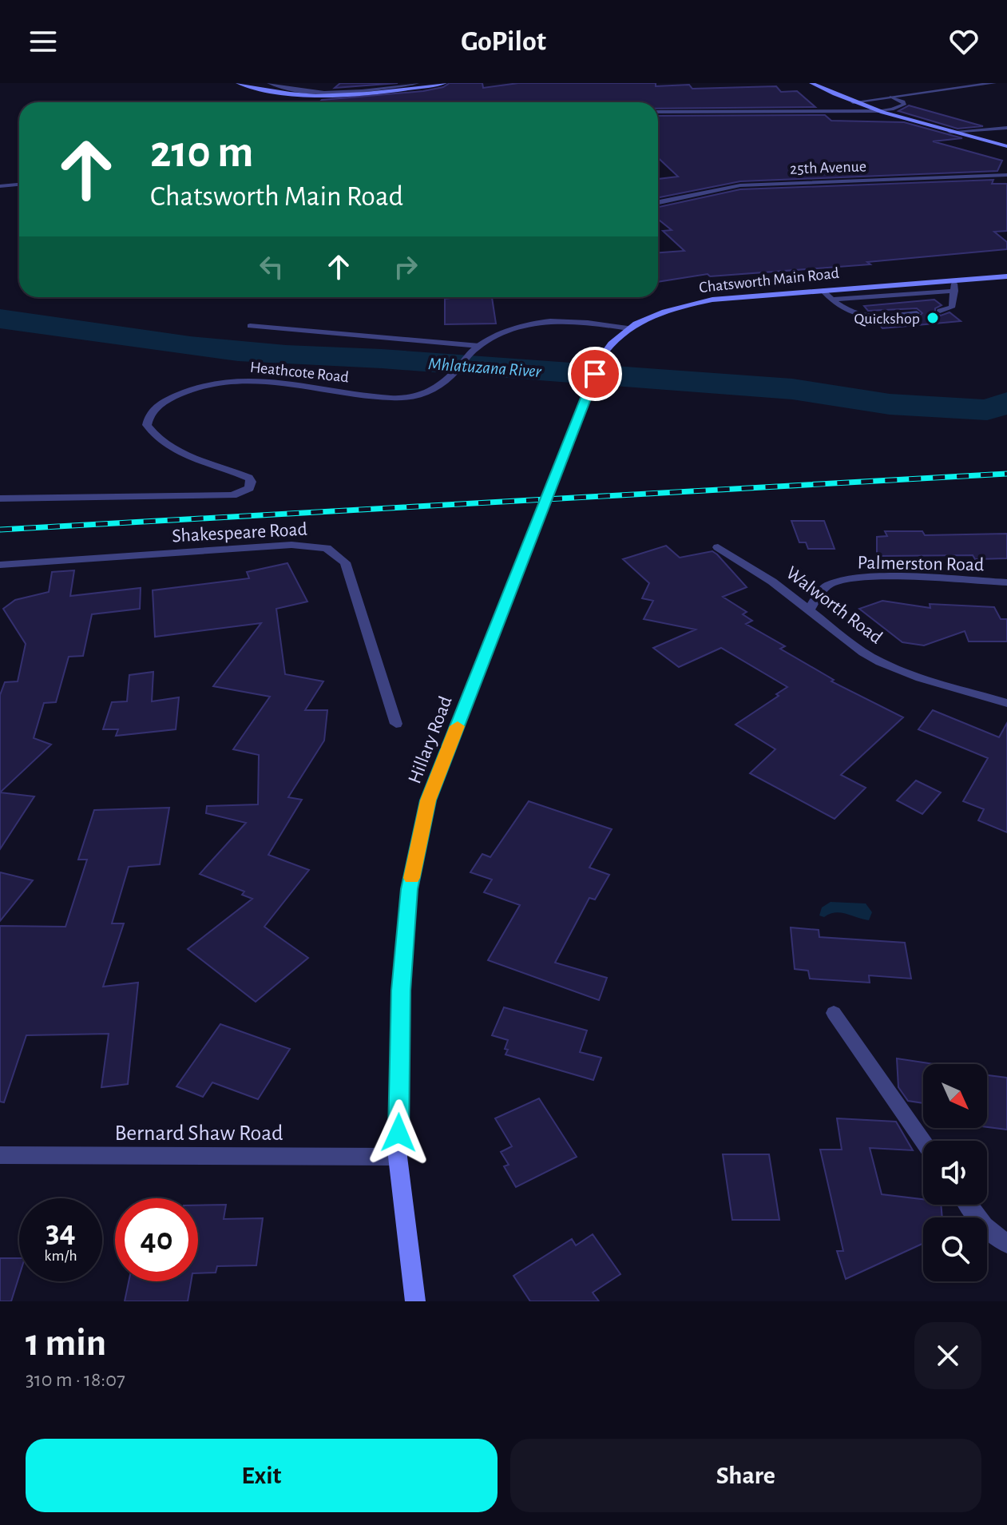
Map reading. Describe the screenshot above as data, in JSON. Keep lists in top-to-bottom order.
{
  "streets": {
    "street": [
      "25th Avenue",
      "Chatsworth Main Road",
      "Heathcote Road",
      "Shakespeare Road",
      "Palmerston Road",
      "Walworth Road",
      "Hillary Road",
      "Bernard Shaw Road"
    ]
  },
  "crossings": [
    ["Chatsworth Main Road", "Heathcote Road"],
    ["Chatsworth Main Road", "Hillary Road"],
    ["Palmerston Road", "Walworth Road"],
    ["Hillary Road", "Bernard Shaw Road"]
  ],
  "water": ["Mhlatuzana River"],
  "places": ["Quickshop"],
  "north": "bottom right",
  "page": {
    "header": "GoPilot",
    "turn": ["210 m", "Chatsworth Main Road"],
    "speed": "34 km/h",
    "limit": "40",
    "heading": ["1 min", "310 m · 18:07"],
    "buttons": ["Exit", "Share"]
  }
}
